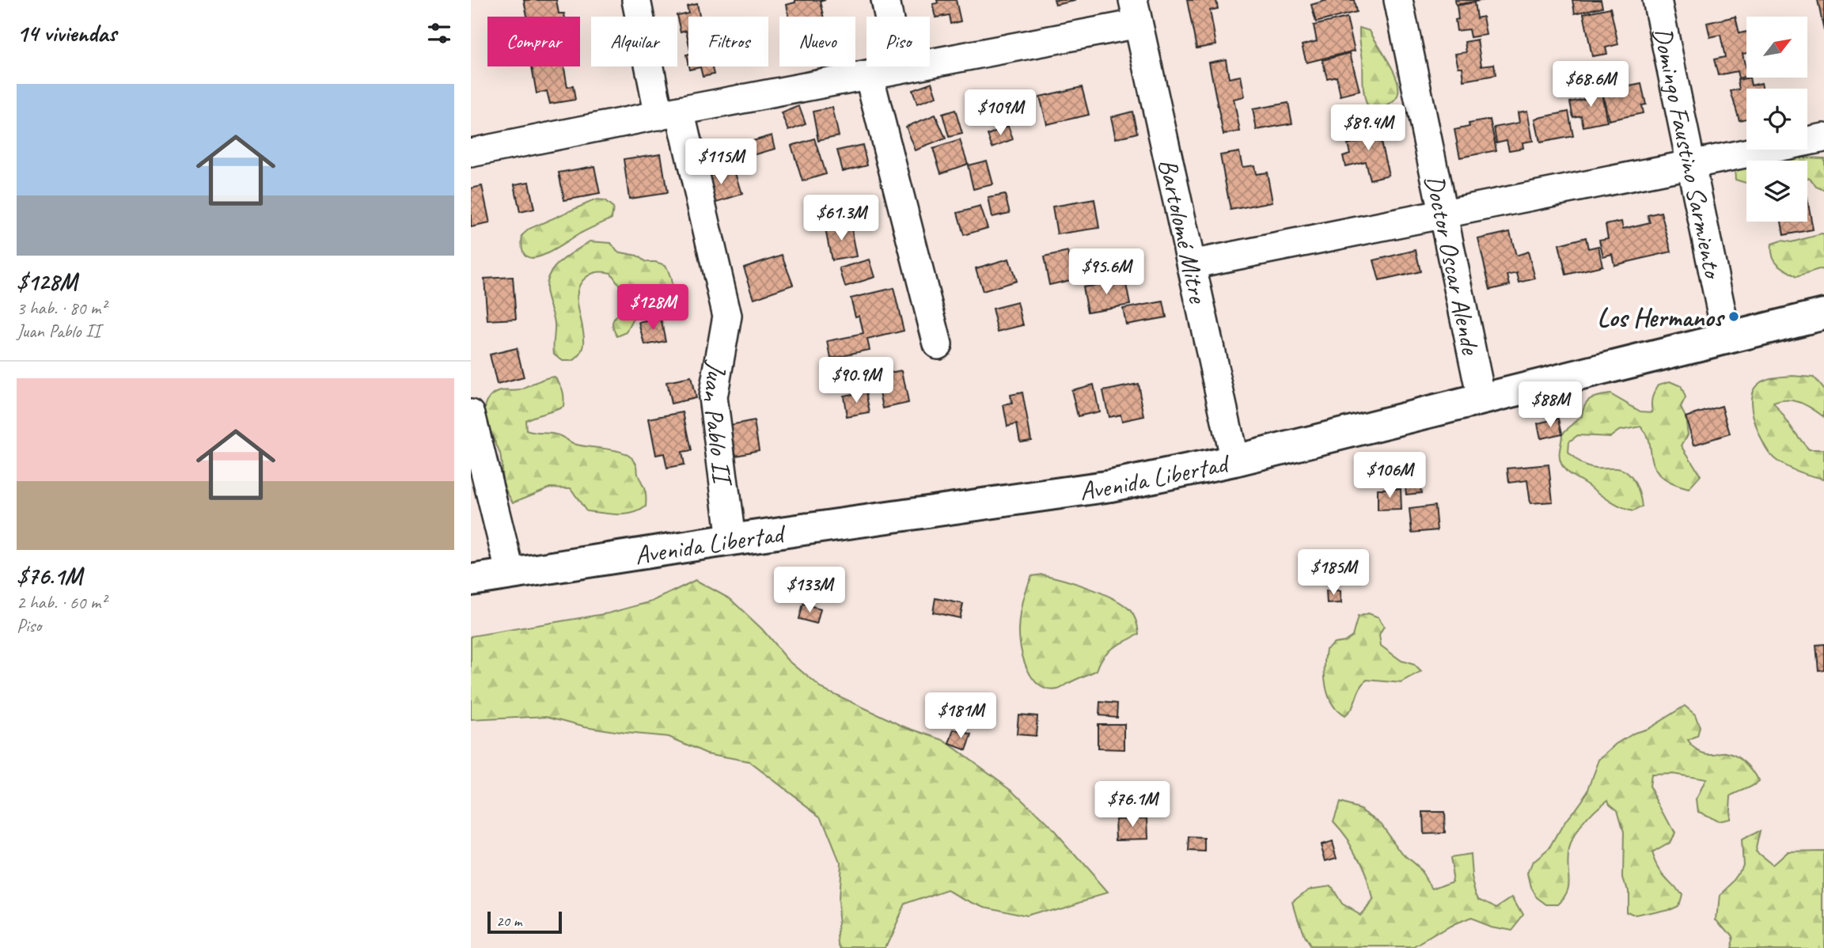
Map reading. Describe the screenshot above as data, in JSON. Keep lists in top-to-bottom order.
{
  "streets": {
    "main road": ["Avenida Libertad"],
    "street": [
      "Domingo Faustino Sarmiento",
      "Bartolomé Mitre",
      "Doctor Oscar Alende",
      "Juan Pablo II"
    ]
  },
  "crossings": [
    ["Domingo Faustino Sarmiento", "Avenida Libertad"],
    ["Bartolomé Mitre", "Avenida Libertad"],
    ["Doctor Oscar Alende", "Avenida Libertad"],
    ["Juan Pablo II", "Avenida Libertad"]
  ],
  "places": ["Los Hermanos"],
  "scale_bar": "20 m",
  "north": "top right",
  "page": {
    "heading": "14 viviendas",
    "chip": [
      "Comprar",
      "Alquilar",
      "Filtros",
      "Nuevo",
      "Piso"
    ],
    "price": [
      "$68.6M",
      "$109M",
      "$89.4M",
      "$115M",
      "$61.3M",
      "$95.6M",
      "$128M",
      "$90.9M",
      "$88M",
      "$106M",
      "$185M",
      "$133M",
      "$181M",
      "$76.1M"
    ],
    "list": [
      {
        "name": "$128M",
        "note": "3 hab. · 80 m² · Juan Pablo II"
      },
      {
        "name": "$76.1M",
        "note": "2 hab. · 60 m² · Piso"
      }
    ],
    "scale": "20 m"
  }
}
